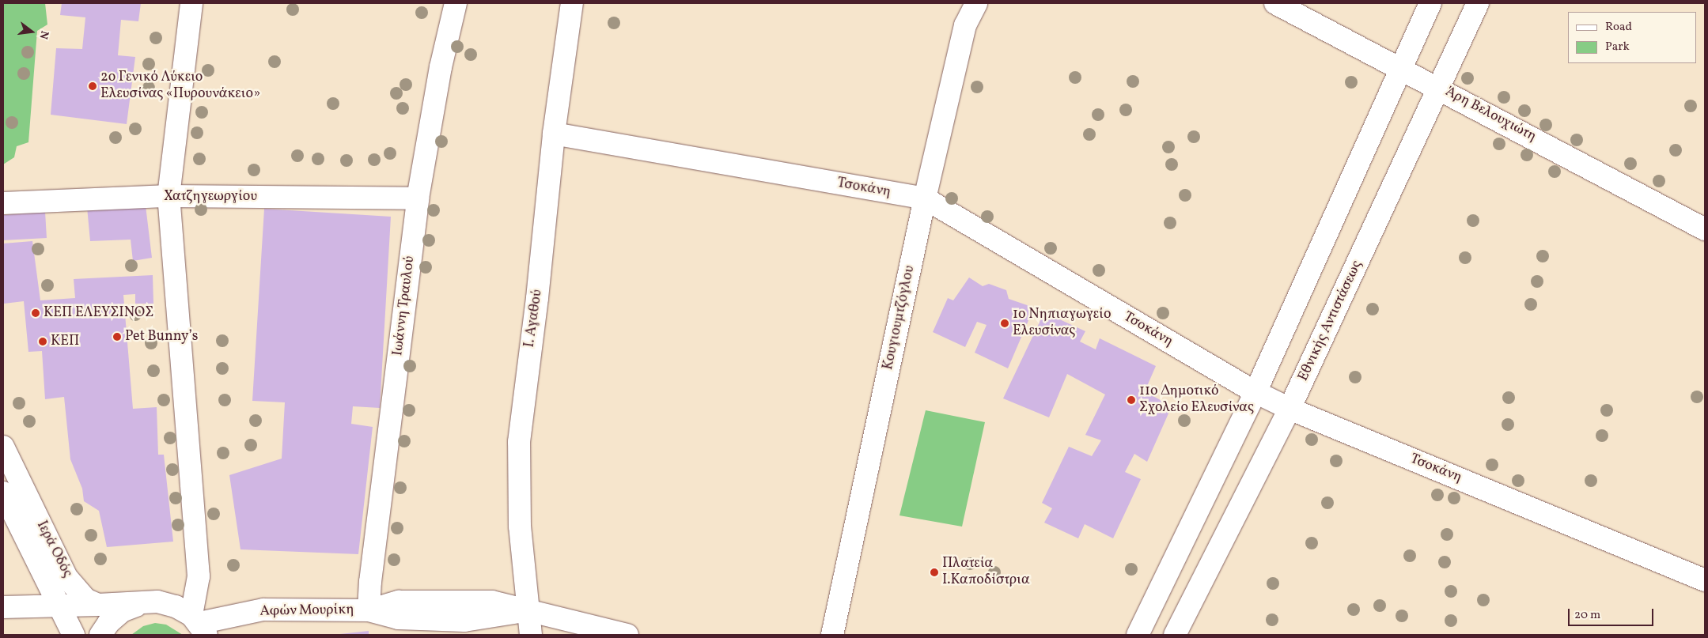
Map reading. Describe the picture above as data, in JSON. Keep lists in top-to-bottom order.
{
  "streets": {
    "street": [
      "Άρη Βελουχιώτη",
      "Τσοκάνη",
      "Χατζηγεωργίου",
      "Ιωάννη Τραυλού",
      "Κουγιουμτζόγλου",
      "Ι. Αγαθού",
      "Εθνικής Αντιστάσεως",
      "Ιερά Οδός",
      "Αφών Μουρίκη"
    ]
  },
  "crossings": [
    ["Άρη Βελουχιώτη", "Εθνικής Αντιστάσεως"],
    ["Τσοκάνη", "Κουγιουμτζόγλου"],
    ["Τσοκάνη", "Ι. Αγαθού"],
    ["Τσοκάνη", "Εθνικής Αντιστάσεως"],
    ["Χατζηγεωργίου", "Ιωάννη Τραυλού"],
    ["Ιωάννη Τραυλού", "Αφών Μουρίκη"],
    ["Ι. Αγαθού", "Αφών Μουρίκη"]
  ],
  "places": [
    "2ο Γενικό Λύκειο Ελευσίνας «Πυρουνάκειο»",
    "ΚΕΠ ΕΛΕΥΣΙΝΟΣ",
    "1ο Νηπιαγωγείο Ελευσίνας",
    "Pet Bunny’s",
    "ΚΕΠ",
    "11ο Δημοτικό Σχολείο Ελευσίνας",
    "Πλατεία Ι.Καποδίστρια"
  ],
  "legend": ["Road", "Park"],
  "scale_bar": "20 m",
  "north": "right"
}
